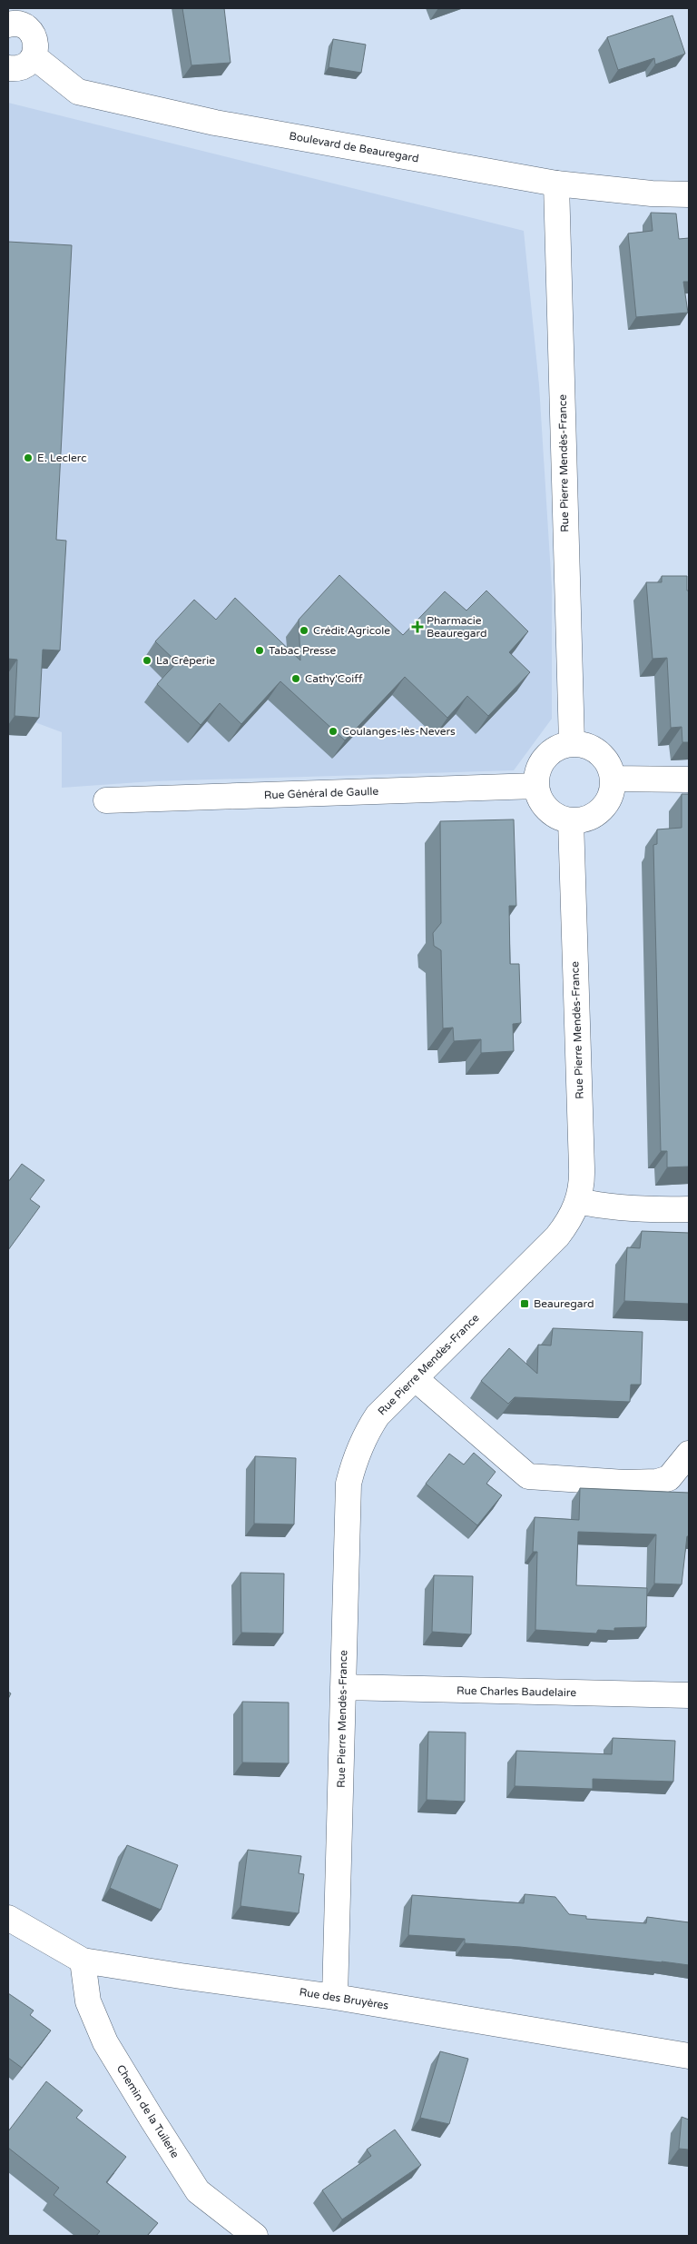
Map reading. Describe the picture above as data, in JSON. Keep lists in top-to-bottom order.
{
  "streets": {
    "street": [
      "Boulevard de Beauregard",
      "Rue Pierre Mendès-France",
      "Rue Général de Gaulle",
      "Rue Charles Baudelaire",
      "Rue des Bruyères",
      "Chemin de la Tuilerie"
    ]
  },
  "crossings": [
    ["Boulevard de Beauregard", "Rue Pierre Mendès-France"],
    ["Rue Pierre Mendès-France", "Rue Général de Gaulle"],
    ["Rue Pierre Mendès-France", "Rue Charles Baudelaire"],
    ["Rue Pierre Mendès-France", "Rue des Bruyères"],
    ["Rue des Bruyères", "Chemin de la Tuilerie"]
  ],
  "places": {
    "other": [
      "E. Leclerc",
      "Crédit Agricole",
      "Tabac Presse",
      "La Crêperie",
      "Cathy'Coiff",
      "Coulanges-lès-Nevers"
    ],
    "health": ["Pharmacie Beauregard"],
    "transit": ["Beauregard"]
  }
}
